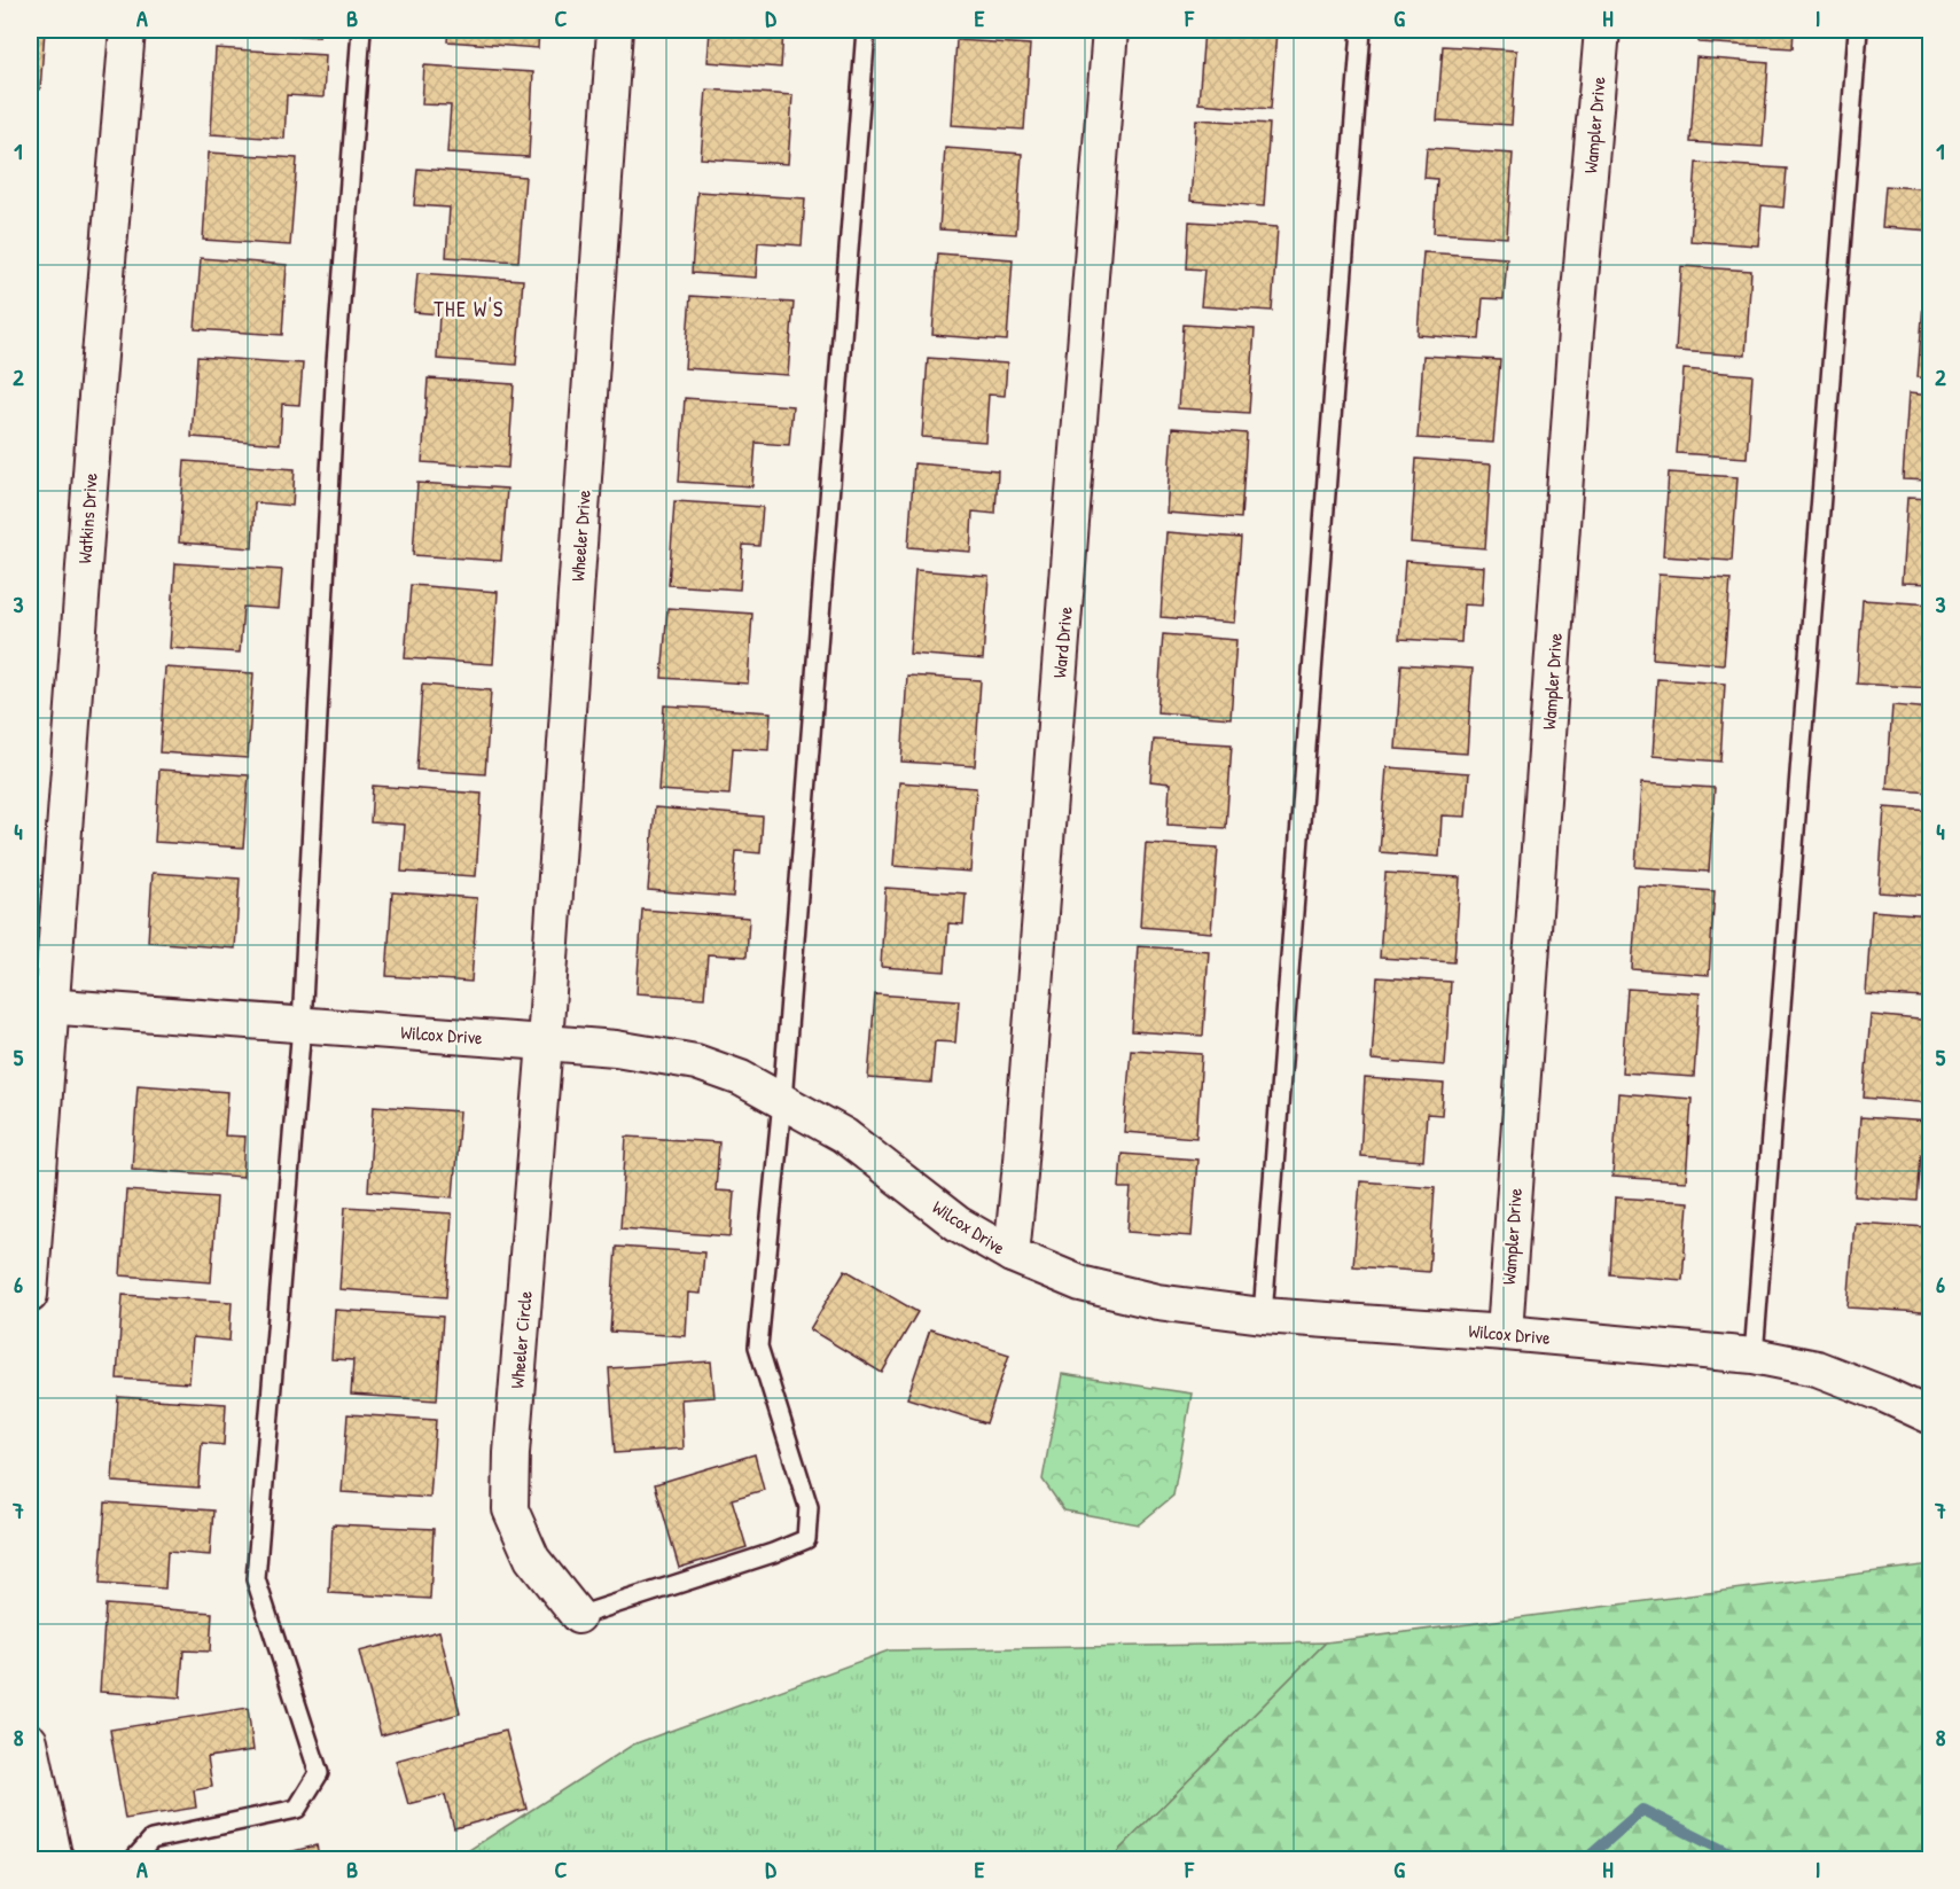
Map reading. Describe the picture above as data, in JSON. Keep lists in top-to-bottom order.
{
  "streets": {
    "street": [
      "Wampler Drive",
      "Watkins Drive",
      "Wheeler Drive",
      "Ward Drive",
      "Wilcox Drive",
      "Wheeler Circle"
    ]
  },
  "crossings": [
    ["Wampler Drive", "Wilcox Drive"],
    ["Watkins Drive", "Wilcox Drive"],
    ["Wheeler Drive", "Wilcox Drive"],
    ["Wheeler Drive", "Wheeler Circle"],
    ["Ward Drive", "Wilcox Drive"],
    ["Wilcox Drive", "Wheeler Circle"]
  ],
  "districts": ["THE W'S"],
  "grid": {
    "columns": [
      "A",
      "B",
      "C",
      "D",
      "E",
      "F",
      "G",
      "H",
      "I"
    ],
    "rows": [
      "1",
      "2",
      "3",
      "4",
      "5",
      "6",
      "7",
      "8"
    ]
  }
}
